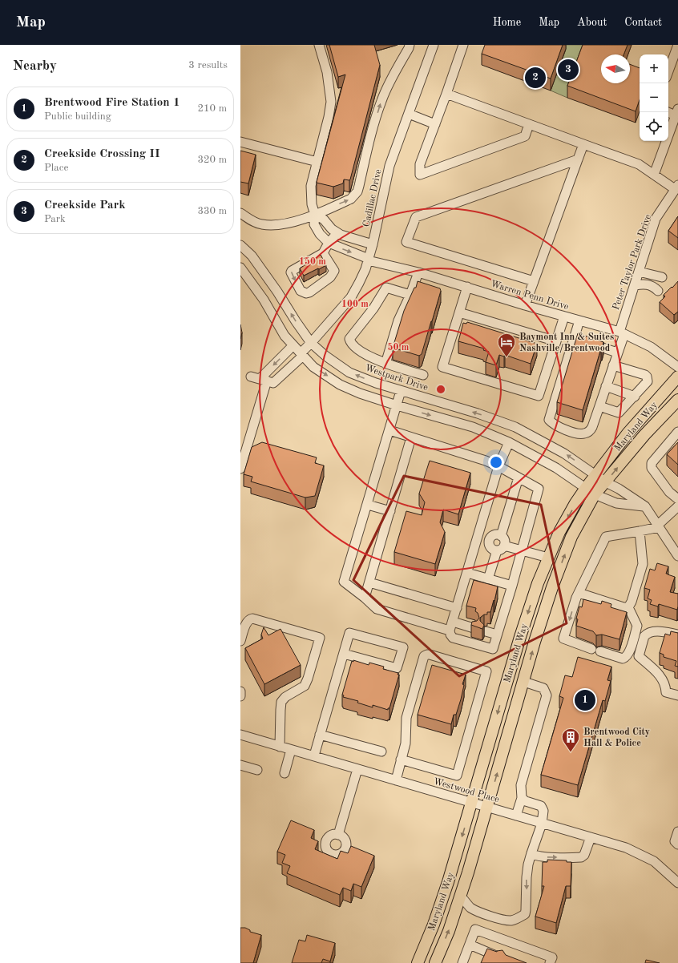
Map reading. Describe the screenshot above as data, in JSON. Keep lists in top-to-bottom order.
{
  "streets": {
    "main road": ["Maryland Way"],
    "street": [
      "Cadillac Drive",
      "Peter Taylor Park Drive",
      "Warren Penn Drive",
      "Westpark Drive",
      "Westwood Place"
    ]
  },
  "crossings": [
    ["Cadillac Drive", "Warren Penn Drive"],
    ["Cadillac Drive", "Westpark Drive"],
    ["Peter Taylor Park Drive", "Warren Penn Drive"],
    ["Westpark Drive", "Maryland Way"],
    ["Maryland Way", "Westwood Place"]
  ],
  "places": {
    "hotel": ["Baymont Inn & Suites Nashville/Brentwood"],
    "building": ["Brentwood City Hall & Police"]
  },
  "north": "left",
  "page": {
    "header": "Map",
    "nav": [
      "Home",
      "Map",
      "About",
      "Contact"
    ],
    "heading": ["Nearby", "3 results"],
    "map_buttons": ["+", "−"],
    "pins": ["3", "2", "1"],
    "list": [
      {
        "mark": "1",
        "name": "Brentwood Fire Station 1",
        "note": "Public building",
        "value": "210 m"
      },
      {
        "mark": "2",
        "name": "Creekside Crossing II",
        "note": "Place",
        "value": "320 m"
      },
      {
        "mark": "3",
        "name": "Creekside Park",
        "note": "Park",
        "value": "330 m"
      }
    ]
  },
  "rings": ["150 m", "100 m", "50 m"]
}
